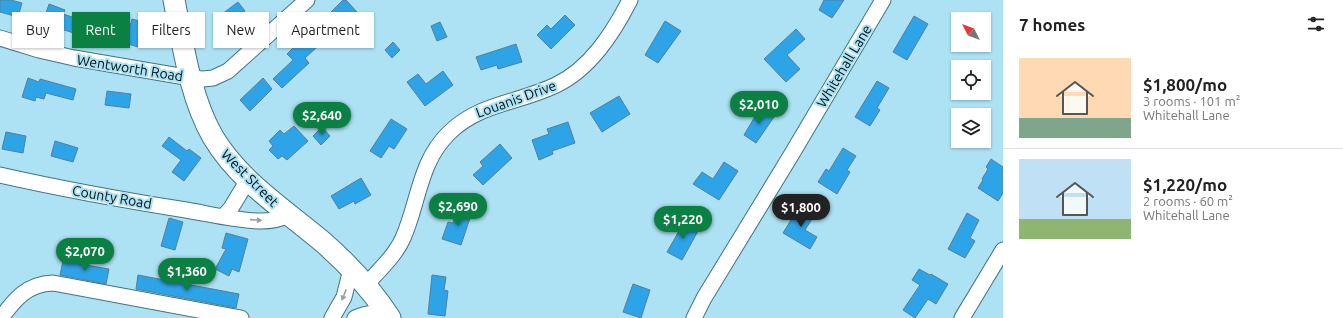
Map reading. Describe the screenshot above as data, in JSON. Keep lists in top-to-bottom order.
{
  "streets": {
    "main road": ["West Street"],
    "street": [
      "Whitehall Lane",
      "Wentworth Road",
      "Louanis Drive",
      "County Road"
    ]
  },
  "crossings": [
    ["Wentworth Road", "West Street"],
    ["Louanis Drive", "West Street"],
    ["West Street", "County Road"]
  ],
  "north": "top left",
  "page": {
    "heading": "7 homes",
    "chip": [
      "Buy",
      "Rent",
      "Filters",
      "New",
      "Apartment"
    ],
    "list": [
      {
        "name": "$1,800/mo",
        "note": "3 rooms · 101 m² · Whitehall Lane"
      },
      {
        "name": "$1,220/mo",
        "note": "2 rooms · 60 m² · Whitehall Lane"
      }
    ],
    "price": [
      "$2,010",
      "$2,640",
      "$2,690",
      "$1,800",
      "$1,220",
      "$2,070",
      "$1,360"
    ]
  }
}
